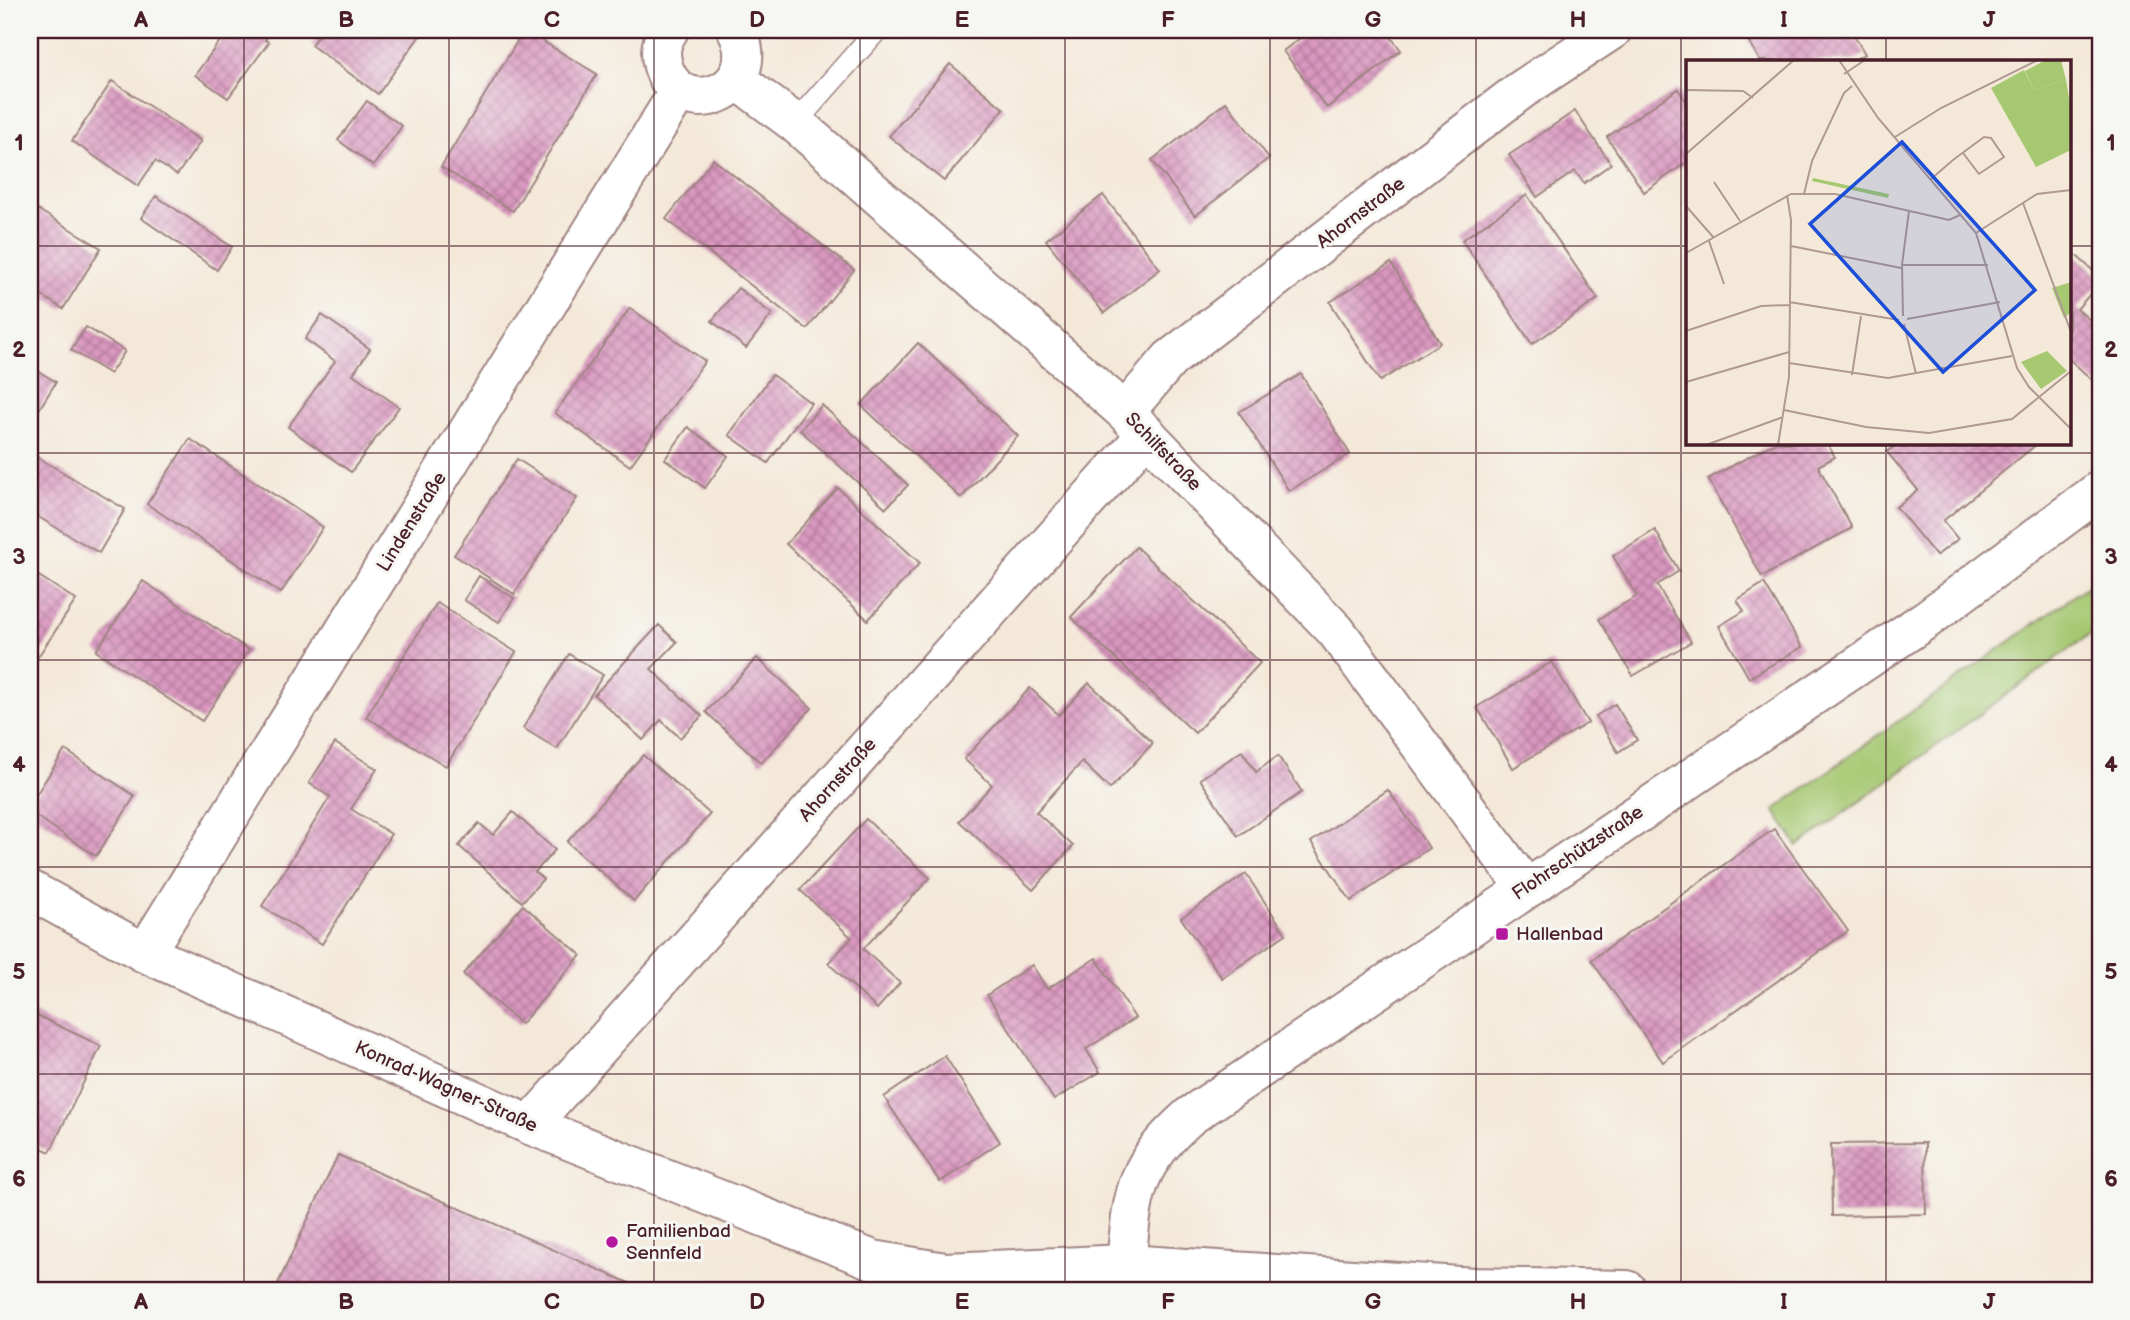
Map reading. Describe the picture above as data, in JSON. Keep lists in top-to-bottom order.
{
  "streets": {
    "street": [
      "Ahornstraße",
      "Schilfstraße",
      "Lindenstraße",
      "Flohrschützstraße",
      "Konrad-Wagner-Straße"
    ]
  },
  "crossings": [
    ["Ahornstraße", "Schilfstraße"],
    ["Ahornstraße", "Konrad-Wagner-Straße"],
    ["Schilfstraße", "Flohrschützstraße"],
    ["Lindenstraße", "Konrad-Wagner-Straße"],
    ["Flohrschützstraße", "Konrad-Wagner-Straße"]
  ],
  "places": {
    "transit": ["Hallenbad"],
    "other": ["Familienbad Sennfeld"]
  },
  "grid": {
    "columns": [
      "A",
      "B",
      "C",
      "D",
      "E",
      "F",
      "G",
      "H",
      "I",
      "J"
    ],
    "rows": [
      "1",
      "2",
      "3",
      "4",
      "5",
      "6"
    ]
  }
}
